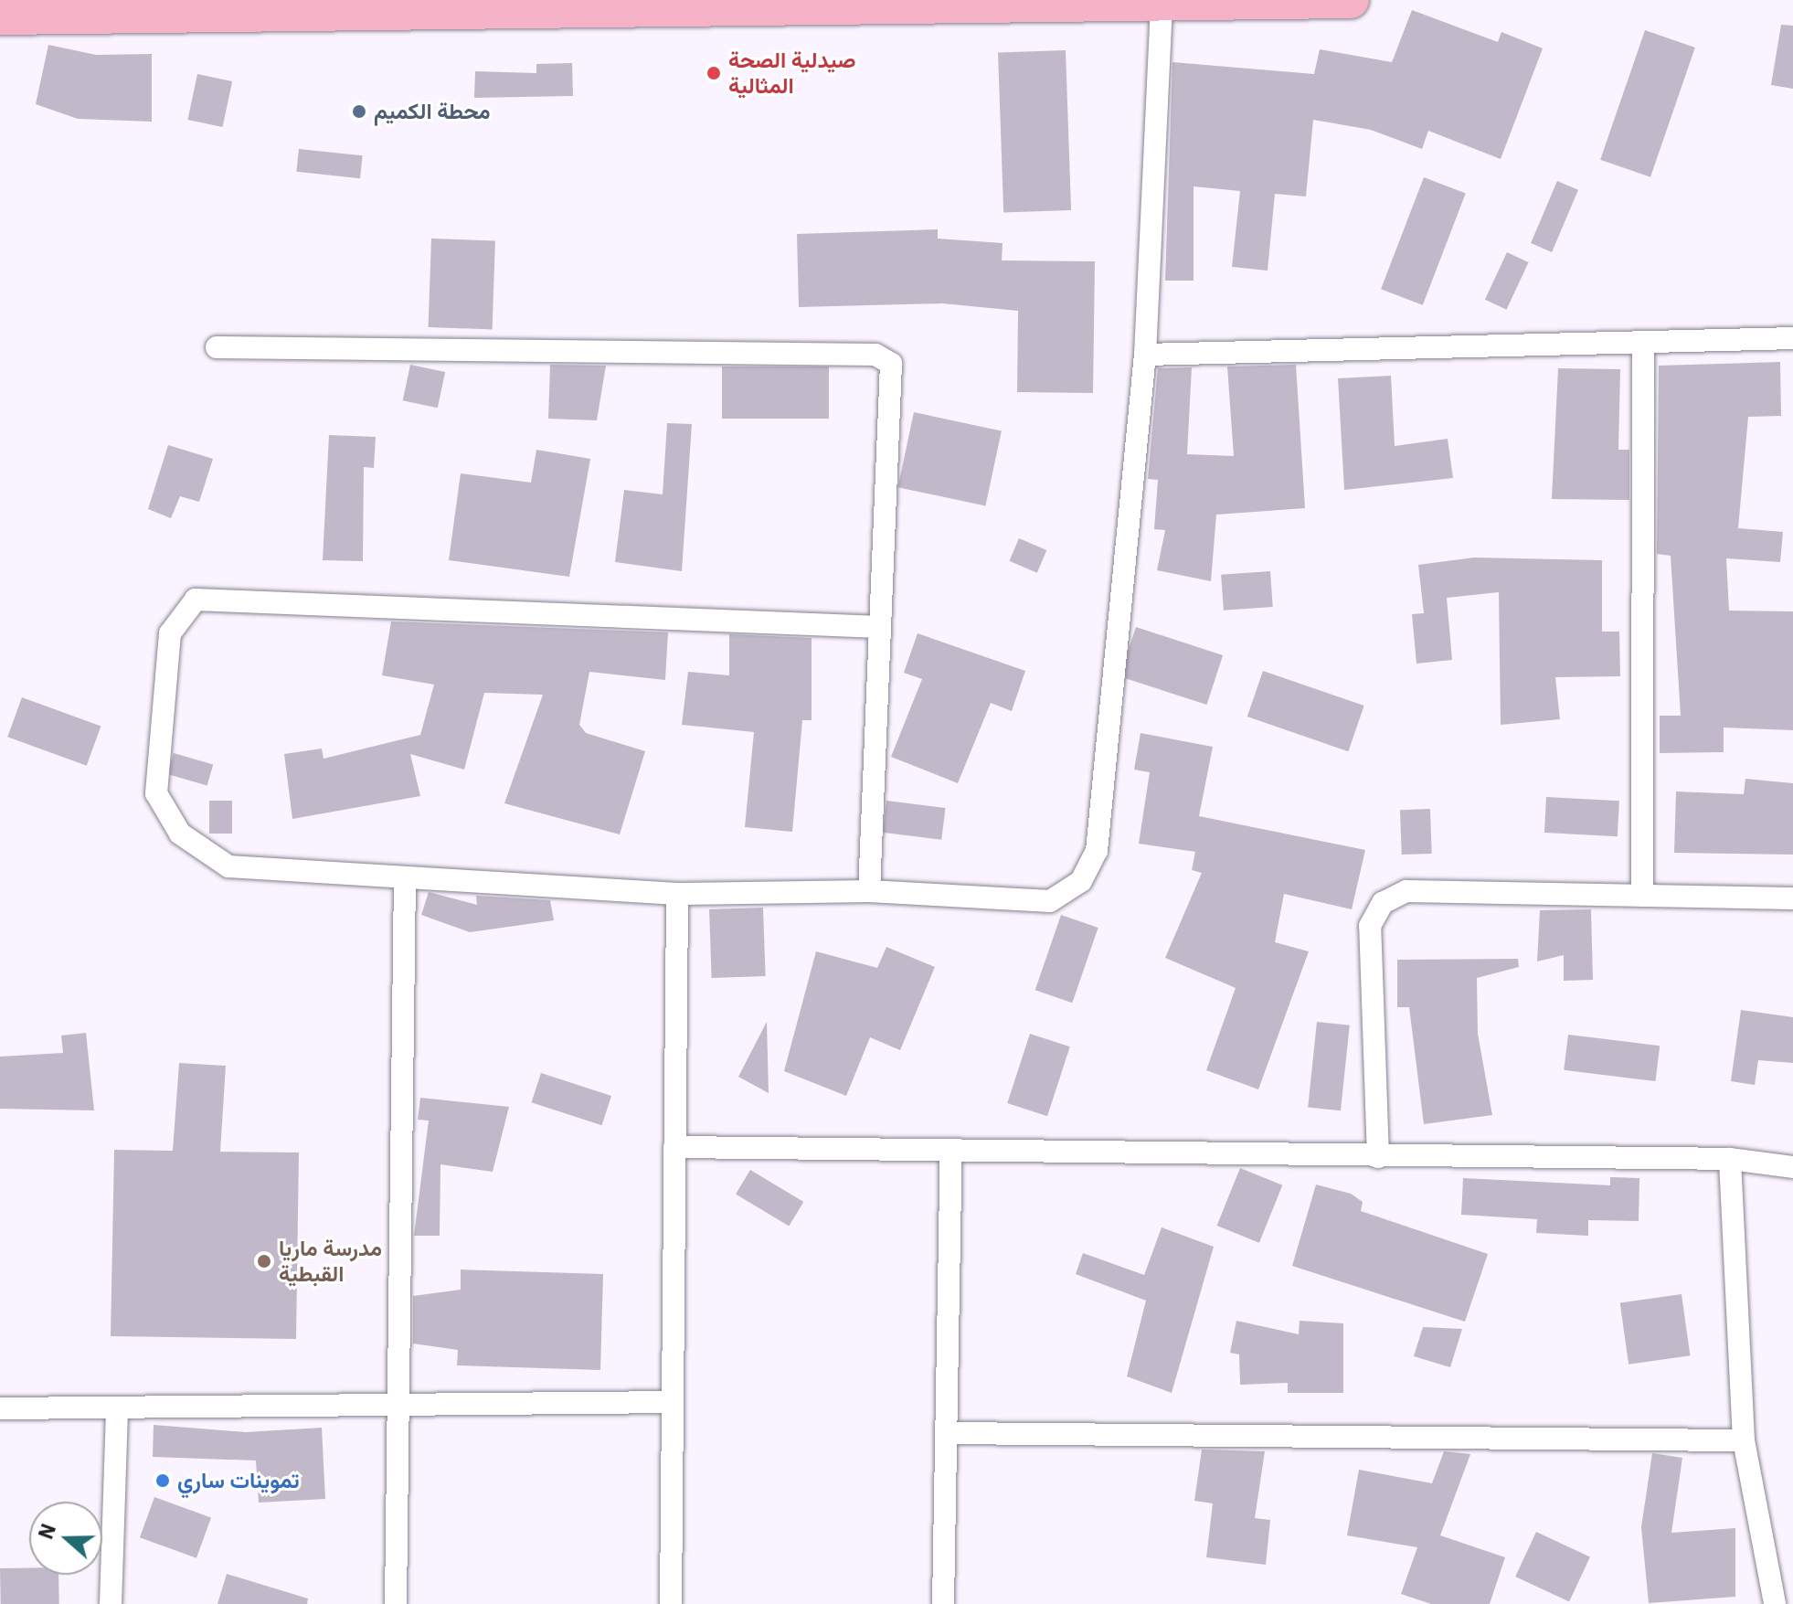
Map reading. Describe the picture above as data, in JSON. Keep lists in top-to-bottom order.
{
  "places": [
    "صيدلية الصحة المثالية",
    "محطة الكميم",
    "مدرسة ماريا القبطية",
    "تموينات ساري"
  ],
  "north": "left"
}
